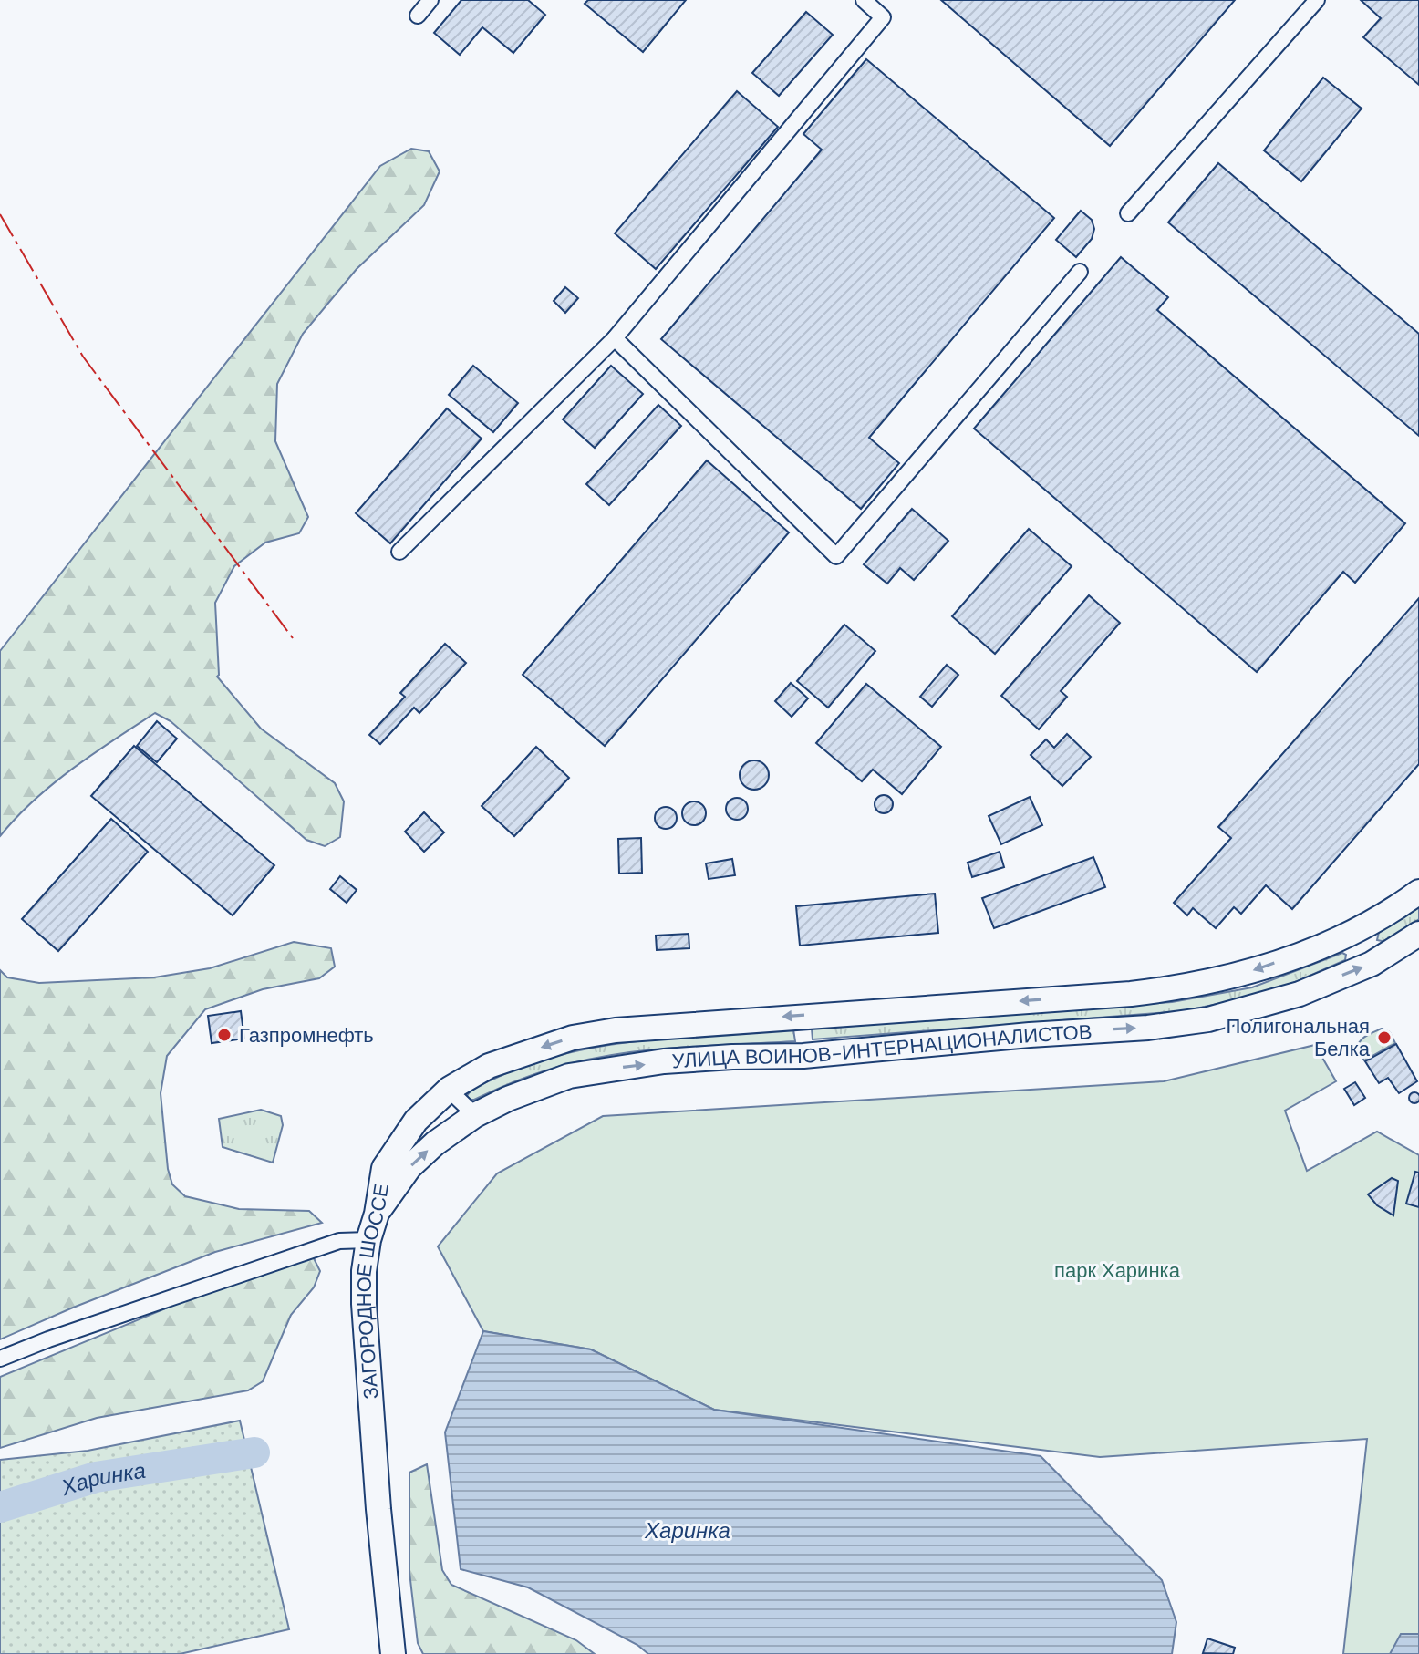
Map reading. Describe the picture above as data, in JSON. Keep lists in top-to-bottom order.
{
  "streets": {
    "main road": ["УЛИЦА ВОИНОВ-ИНТЕРНАЦИОНАЛИСТОВ", "ЗАГОРОДНОЕ ШОССЕ"]
  },
  "crossings": [
    ["УЛИЦА ВОИНОВ-ИНТЕРНАЦИОНАЛИСТОВ", "ЗАГОРОДНОЕ ШОССЕ"]
  ],
  "water": ["Харинка"],
  "parks": ["парк Харинка"],
  "places": ["Газпромнефть", "Полигональная Белка"]
}
